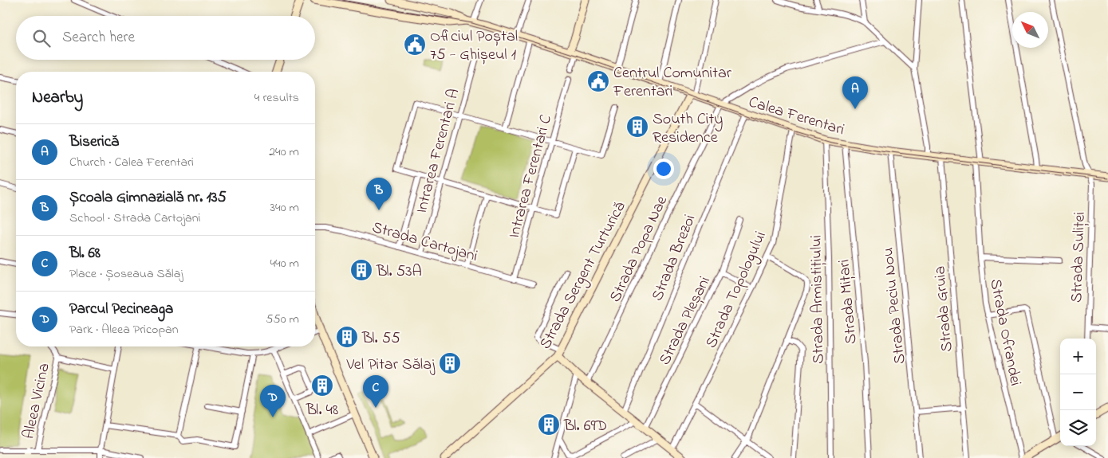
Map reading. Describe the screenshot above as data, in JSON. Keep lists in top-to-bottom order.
{
  "streets": {
    "street": [
      "Calea Ferentari",
      "Intrarea Ferentari A",
      "Intrarea Ferentari C",
      "Strada Cartojani",
      "Strada Popa Nae",
      "Strada Brezoi",
      "Strada Suliței",
      "Strada Sergent Turturică",
      "Strada Topologului",
      "Strada Armistițiului",
      "Strada Mițari",
      "Strada Peciu Nou",
      "Strada Gruia",
      "Strada Pleșani",
      "Strada Ofrandei",
      "Aleea Vicina"
    ]
  },
  "crossings": [
    ["Calea Ferentari", "Strada Popa Nae"],
    ["Calea Ferentari", "Strada Brezoi"],
    ["Calea Ferentari", "Strada Suliței"],
    ["Calea Ferentari", "Strada Sergent Turturică"],
    ["Calea Ferentari", "Strada Topologului"],
    ["Calea Ferentari", "Strada Armistițiului"],
    ["Calea Ferentari", "Strada Mițari"],
    ["Calea Ferentari", "Strada Peciu Nou"],
    ["Calea Ferentari", "Strada Gruia"],
    ["Calea Ferentari", "Strada Ofrandei"],
    ["Intrarea Ferentari A", "Strada Cartojani"],
    ["Intrarea Ferentari C", "Strada Cartojani"]
  ],
  "places": {
    "public building": ["Oficiul Poștal 75 - Ghișeul 1", "Centrul Comunitar Ferentari"],
    "building": [
      "South City Residence",
      "Bl. 53A",
      "Bl. 55",
      "Vel Pitar Sălaj",
      "Bl. 48",
      "Bl. 69D"
    ]
  },
  "north": "top left",
  "page": {
    "search": "Search here",
    "heading": ["Nearby", "4 results"],
    "pins": [
      "A",
      "B",
      "C",
      "D"
    ],
    "list": [
      {
        "mark": "A",
        "name": "Biserică",
        "note": "Church · Calea Ferentari",
        "value": "240 m"
      },
      {
        "mark": "B",
        "name": "Școala Gimnazială nr. 135",
        "note": "School · Strada Cartojani",
        "value": "340 m"
      },
      {
        "mark": "C",
        "name": "Bl. 68",
        "note": "Place · Șoseaua Sălaj",
        "value": "440 m"
      },
      {
        "mark": "D",
        "name": "Parcul Pecineaga",
        "note": "Park · Aleea Pricopan",
        "value": "550 m"
      }
    ],
    "map_buttons": ["+", "−"]
  }
}
